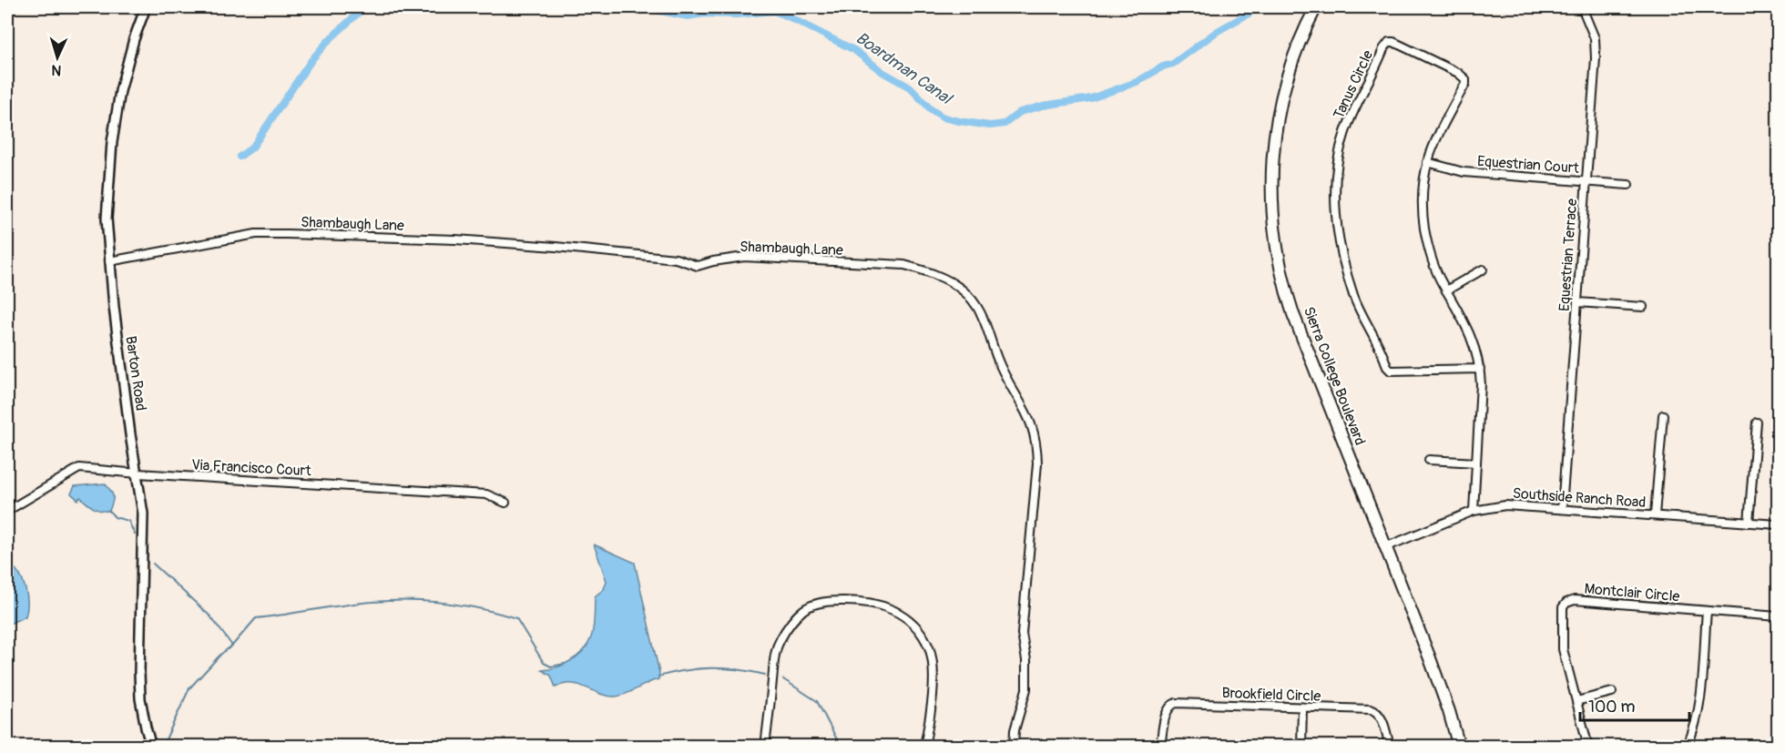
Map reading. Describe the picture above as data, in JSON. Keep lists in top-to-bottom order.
{
  "streets": {
    "main road": ["Sierra College Boulevard"],
    "street": [
      "Tanus Circle",
      "Equestrian Court",
      "Shambaugh Lane",
      "Equestrian Terrace",
      "Barton Road",
      "Via Francisco Court",
      "Southside Ranch Road",
      "Montclair Circle",
      "Brookfield Circle"
    ]
  },
  "crossings": [
    ["Tanus Circle", "Equestrian Court"],
    ["Tanus Circle", "Southside Ranch Road"],
    ["Equestrian Court", "Equestrian Terrace"],
    ["Shambaugh Lane", "Barton Road"],
    ["Equestrian Terrace", "Southside Ranch Road"],
    ["Barton Road", "Via Francisco Court"],
    ["Sierra College Boulevard", "Southside Ranch Road"]
  ],
  "water": ["Boardman Canal"],
  "scale_bar": "100 m",
  "north": "bottom"
}
